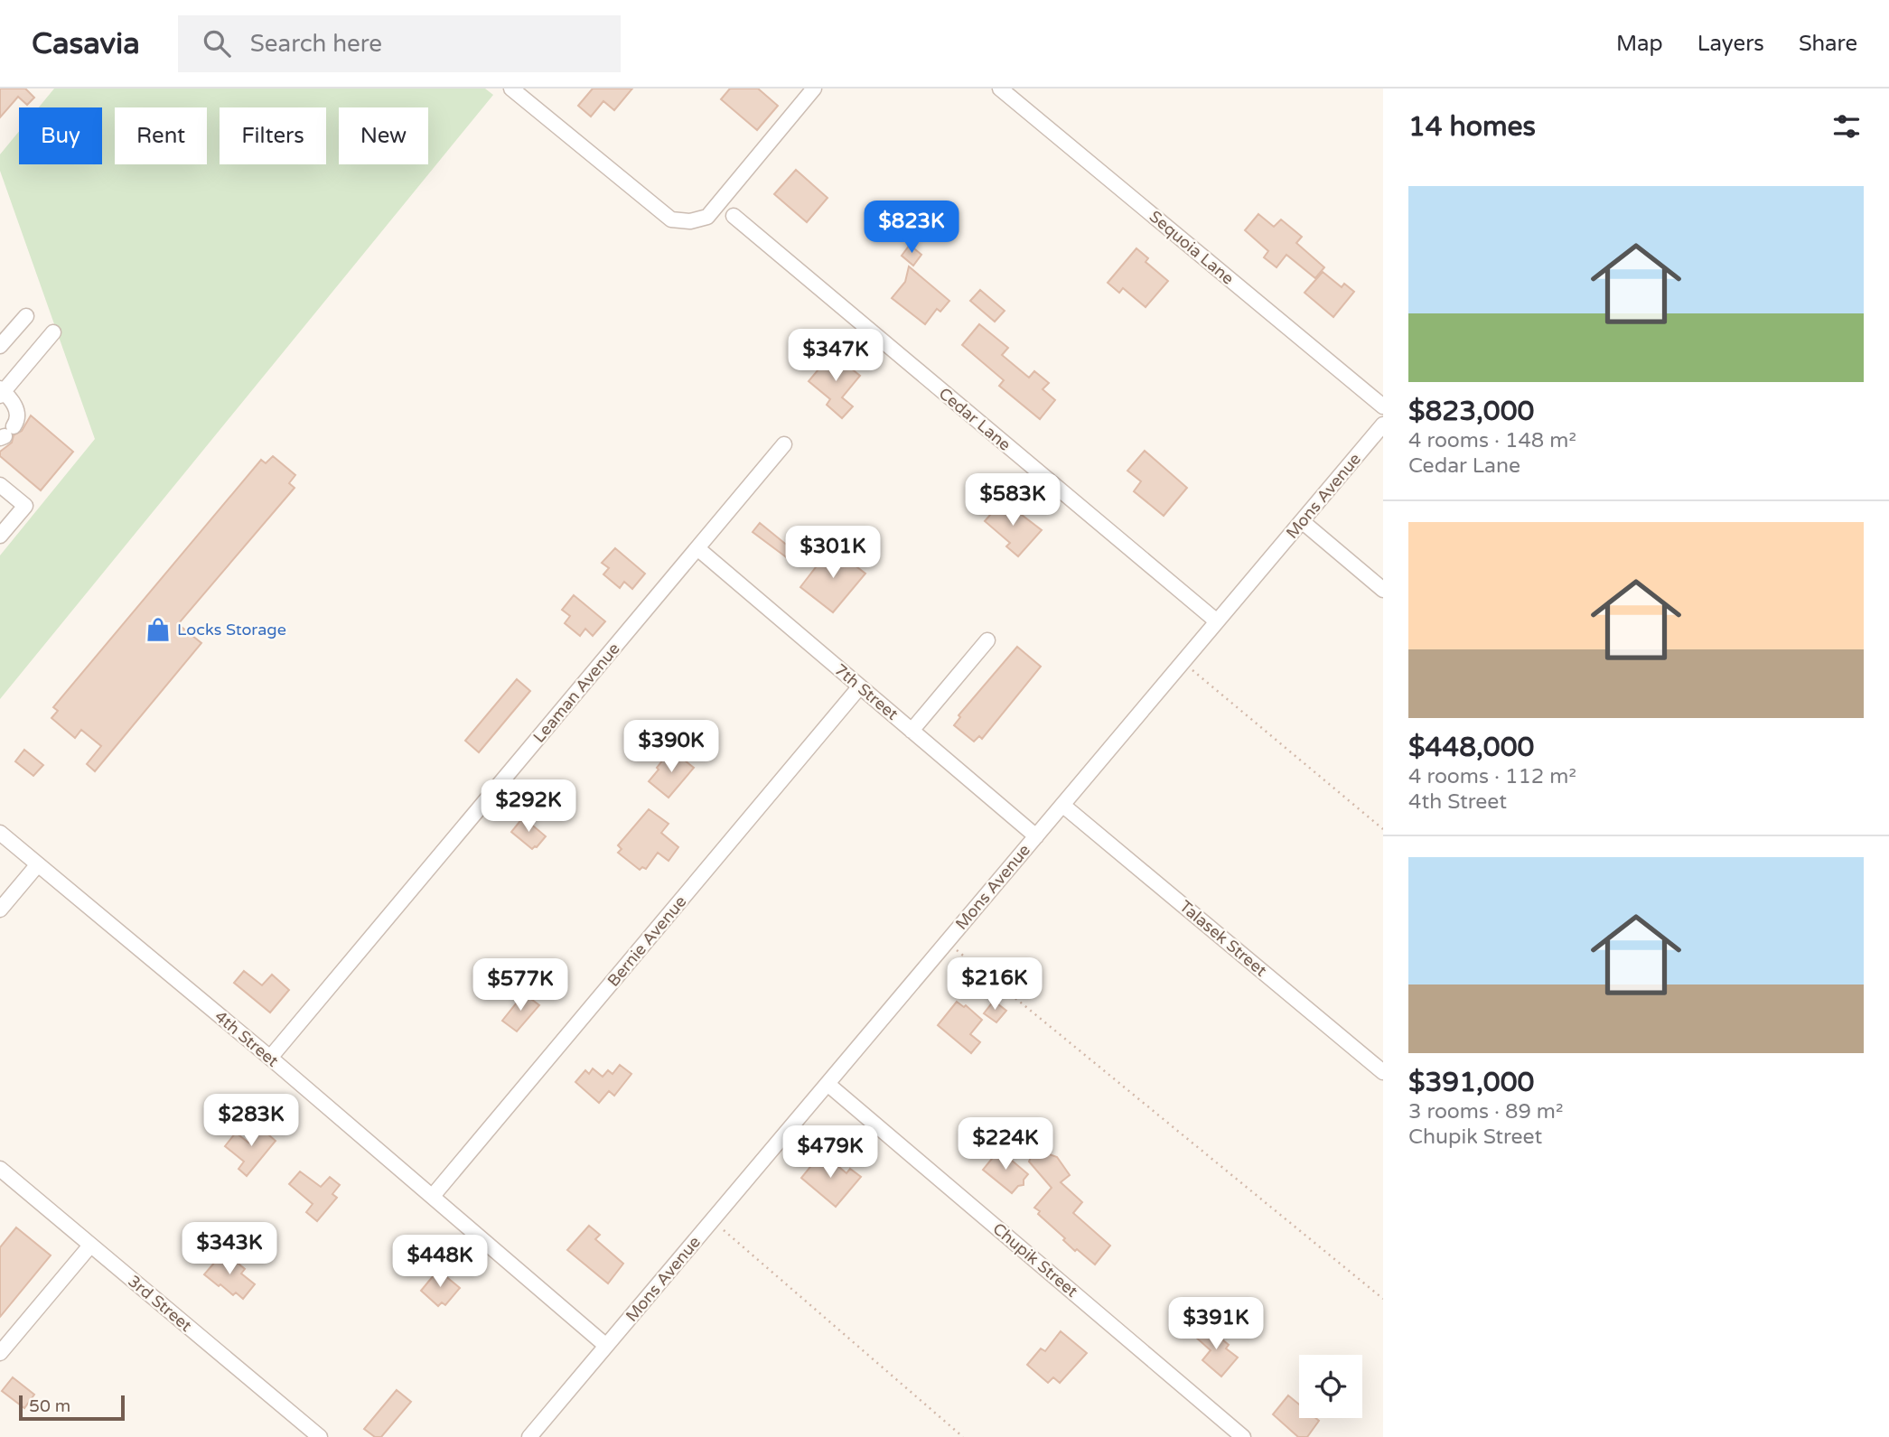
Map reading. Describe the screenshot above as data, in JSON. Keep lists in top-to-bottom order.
{
  "streets": {
    "street": [
      "Sequoia Lane",
      "Cedar Lane",
      "Mons Avenue",
      "7th Street",
      "Leaman Avenue",
      "Talasek Street",
      "Bernie Avenue",
      "4th Street",
      "Chupik Street",
      "3rd Street"
    ]
  },
  "crossings": [
    ["Cedar Lane", "Mons Avenue"],
    ["Mons Avenue", "7th Street"],
    ["Mons Avenue", "Talasek Street"],
    ["Mons Avenue", "4th Street"],
    ["Mons Avenue", "Chupik Street"],
    ["7th Street", "Leaman Avenue"],
    ["7th Street", "Bernie Avenue"],
    ["Leaman Avenue", "4th Street"],
    ["Bernie Avenue", "4th Street"]
  ],
  "places": {
    "shop": ["Locks Storage"]
  },
  "scale_bar": "50 m",
  "page": {
    "header": "Casavia",
    "search": "Search here",
    "nav": ["Map", "Layers", "Share"],
    "heading": "14 homes",
    "chip": [
      "Buy",
      "Rent",
      "Filters",
      "New"
    ],
    "list": [
      {
        "name": "$823,000",
        "note": "4 rooms · 148 m² · Cedar Lane"
      },
      {
        "name": "$448,000",
        "note": "4 rooms · 112 m² · 4th Street"
      },
      {
        "name": "$391,000",
        "note": "3 rooms · 89 m² · Chupik Street"
      }
    ],
    "price": [
      "$823K",
      "$347K",
      "$583K",
      "$301K",
      "$390K",
      "$292K",
      "$216K",
      "$577K",
      "$283K",
      "$224K",
      "$479K",
      "$343K",
      "$448K",
      "$391K"
    ],
    "scale": "50 m"
  }
}
